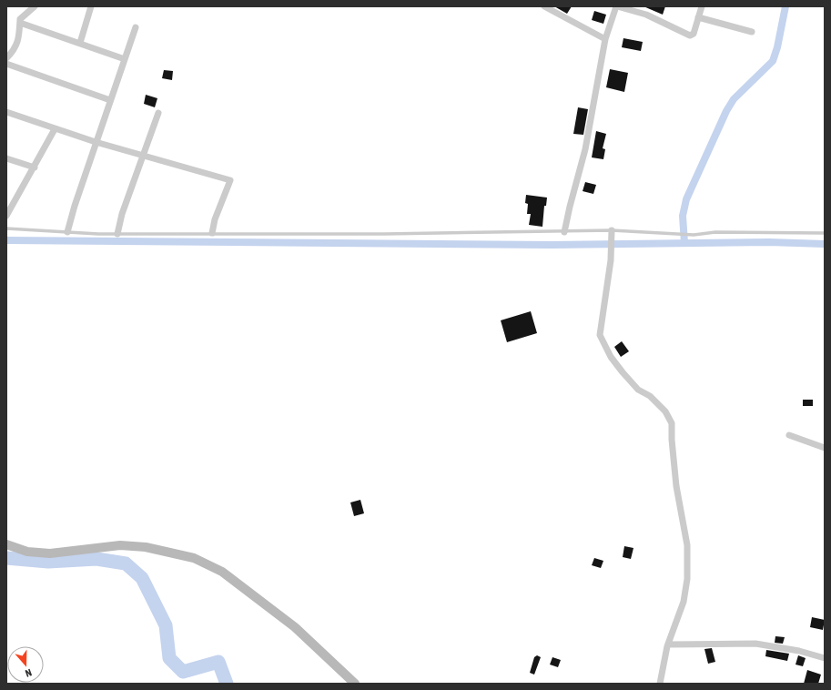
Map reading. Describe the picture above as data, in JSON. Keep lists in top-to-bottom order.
{
  "north": "bottom"
}
